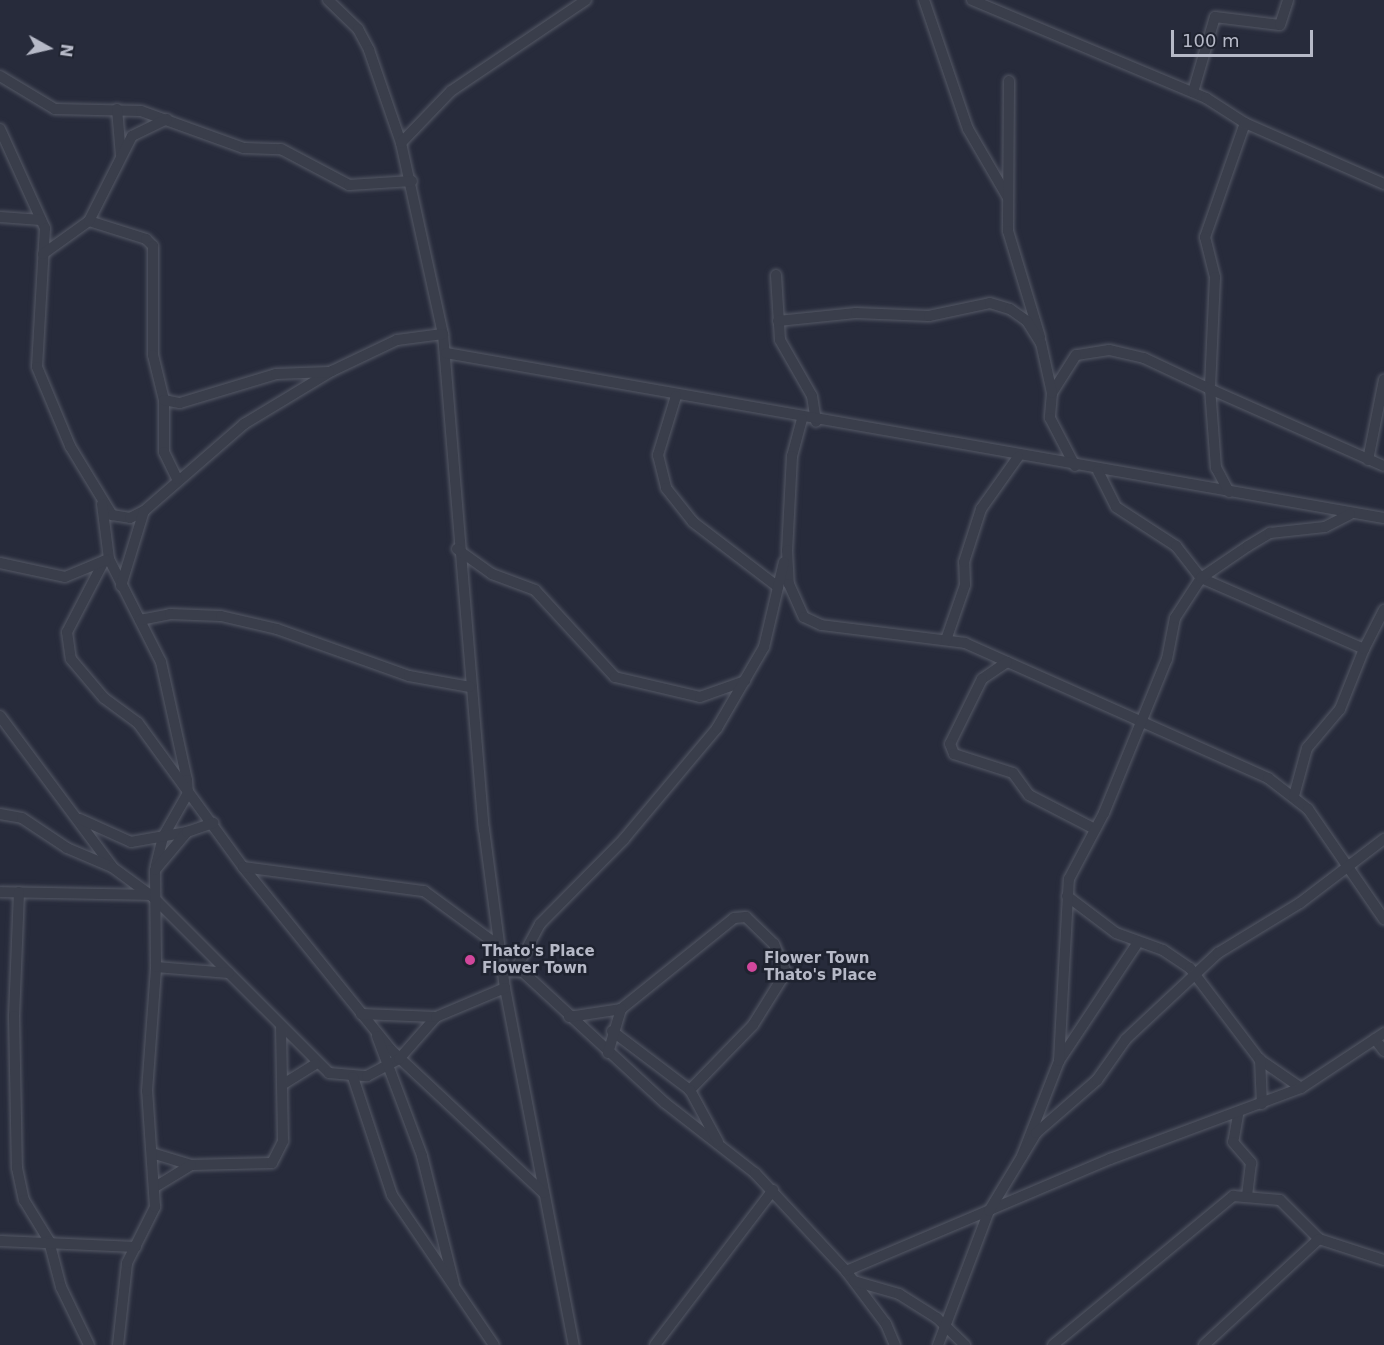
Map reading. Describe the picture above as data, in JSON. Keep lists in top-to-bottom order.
{
  "places": ["Thato's Place Flower Town", "Flower Town Thato's Place"],
  "scale_bar": "100 m",
  "north": "right"
}
